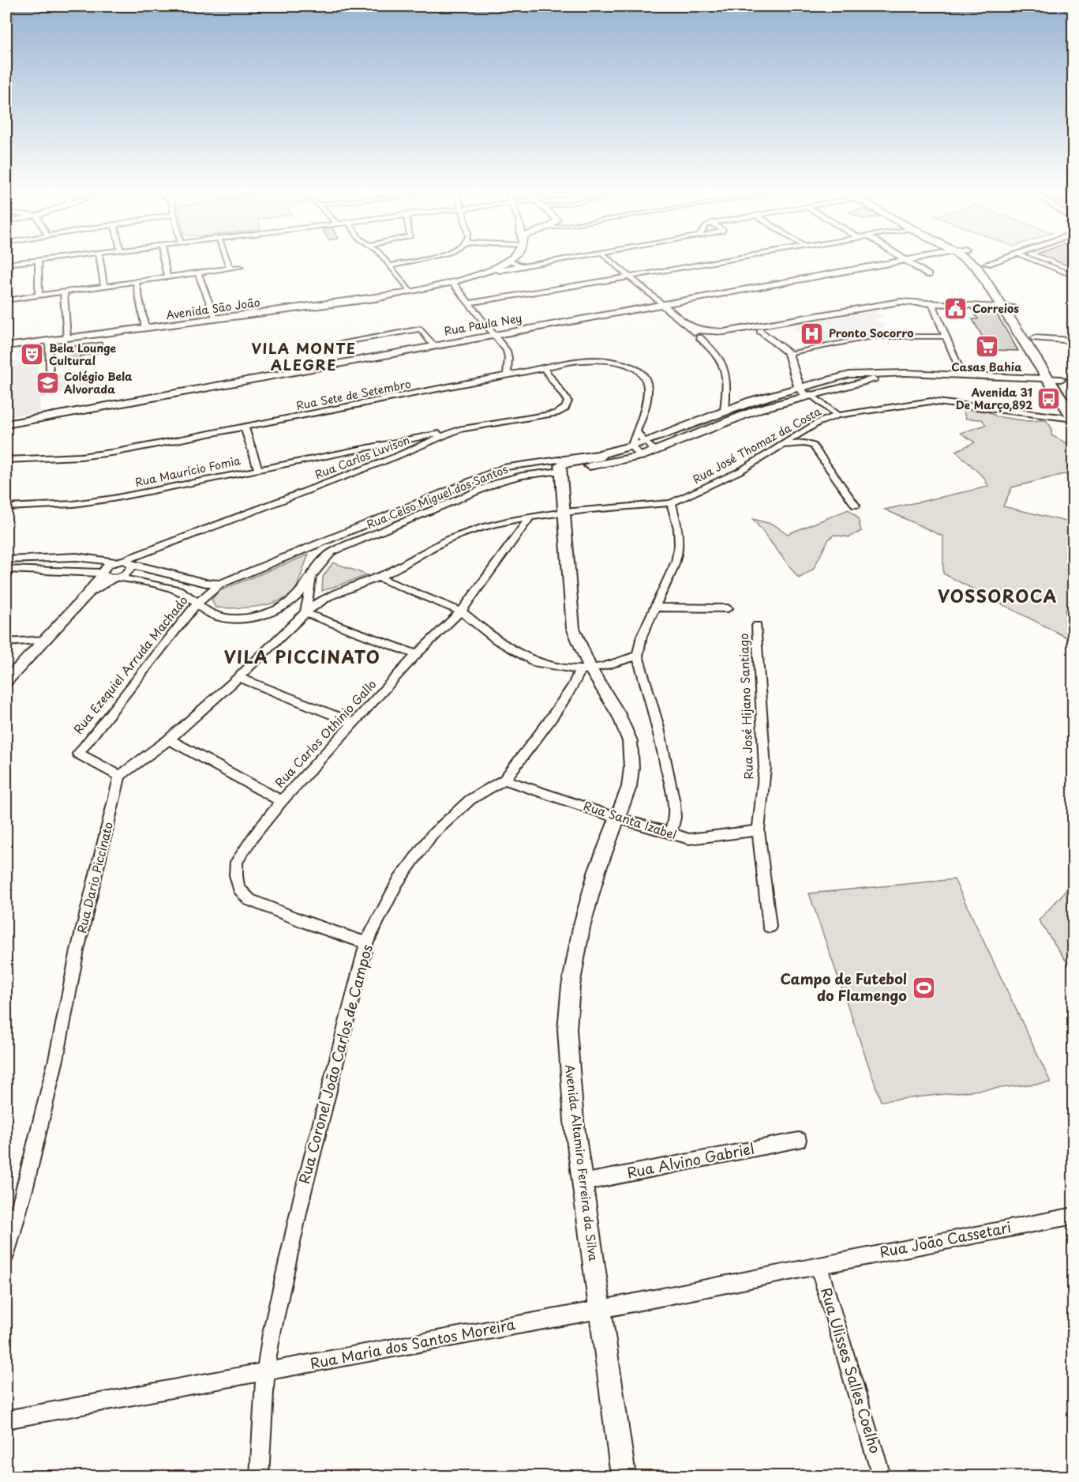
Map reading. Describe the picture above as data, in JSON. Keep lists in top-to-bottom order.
{
  "streets": {
    "main road": [
      "Avenida São João",
      "Rua Paula Ney",
      "Rua Celso Miguel dos Santos",
      "Avenida Altamiro Ferreira da Silva"
    ],
    "street": [
      "Rua Sete de Setembro",
      "Rua José Thomaz da Costa",
      "Rua Carlos Luvison",
      "Rua Maurício Fomia",
      "Rua Ezequiel Arruda Machado",
      "Rua José Hijano Santiago",
      "Rua Carlos Othinio Gallo",
      "Rua Santa Izabel",
      "Rua Dario Piccinato",
      "Rua Coronel João Carlos de Campos",
      "Rua Alvino Gabriel",
      "Rua João Cassetari",
      "Rua Maria dos Santos Moreira",
      "Rua Ulisses Salles Coelho"
    ]
  },
  "crossings": [
    ["Rua Sete de Setembro", "Rua Carlos Luvison"],
    ["Rua Sete de Setembro", "Rua Celso Miguel dos Santos"],
    ["Rua Carlos Luvison", "Rua Maurício Fomia"],
    ["Rua Celso Miguel dos Santos", "Rua Ezequiel Arruda Machado"],
    ["Rua Celso Miguel dos Santos", "Avenida Altamiro Ferreira da Silva"],
    ["Rua Ezequiel Arruda Machado", "Rua Dario Piccinato"],
    ["Rua José Hijano Santiago", "Rua Santa Izabel"],
    ["Rua Carlos Othinio Gallo", "Rua Coronel João Carlos de Campos"],
    ["Rua Santa Izabel", "Rua Coronel João Carlos de Campos"],
    ["Rua Santa Izabel", "Avenida Altamiro Ferreira da Silva"],
    ["Rua Coronel João Carlos de Campos", "Avenida Altamiro Ferreira da Silva"],
    ["Rua Coronel João Carlos de Campos", "Rua Maria dos Santos Moreira"],
    ["Rua Alvino Gabriel", "Avenida Altamiro Ferreira da Silva"],
    ["Avenida Altamiro Ferreira da Silva", "Rua Maria dos Santos Moreira"],
    ["Rua João Cassetari", "Rua Maria dos Santos Moreira"],
    ["Rua João Cassetari", "Rua Ulisses Salles Coelho"],
    ["Rua Maria dos Santos Moreira", "Rua Ulisses Salles Coelho"]
  ],
  "districts": ["VILA MONTE ALEGRE", "VOSSOROCA", "VILA PICCINATO"],
  "places": {
    "public building": ["Correios"],
    "hospital": ["Pronto Socorro"],
    "supermarket": ["Casas Bahia"],
    "theatre": ["Bela Lounge Cultural"],
    "school or university": ["Colégio Bela Alvorada"],
    "bus stop": ["Avenida 31 De Março,892"],
    "sports": ["Campo de Futebol do Flamengo"]
  }
}
